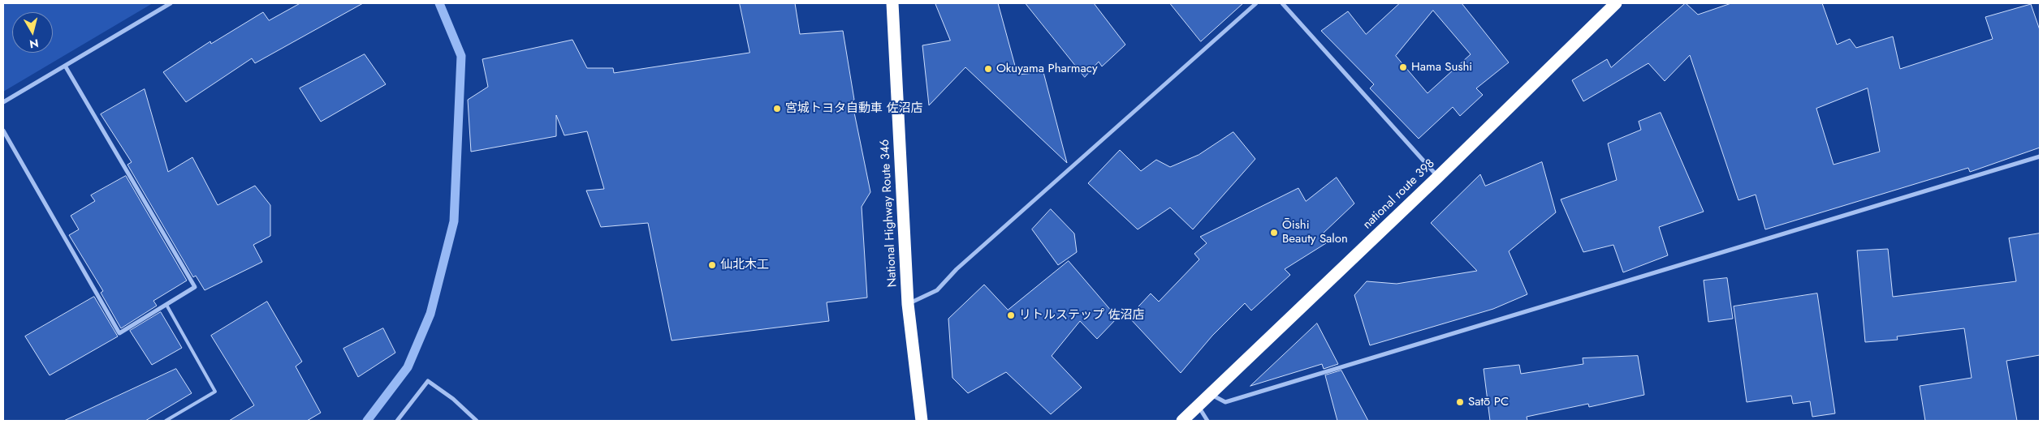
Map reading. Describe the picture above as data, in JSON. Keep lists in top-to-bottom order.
{
  "streets": {
    "highway": ["national route 398", "National Highway Route 346"]
  },
  "places": [
    "Hama Sushi",
    "Okuyama Pharmacy",
    "宮城トヨタ自動車 佐沼店",
    "Ōishi Beauty Salon",
    "仙北木工",
    "リトルステップ 佐沼店",
    "Satō PC"
  ],
  "north": "bottom"
}
